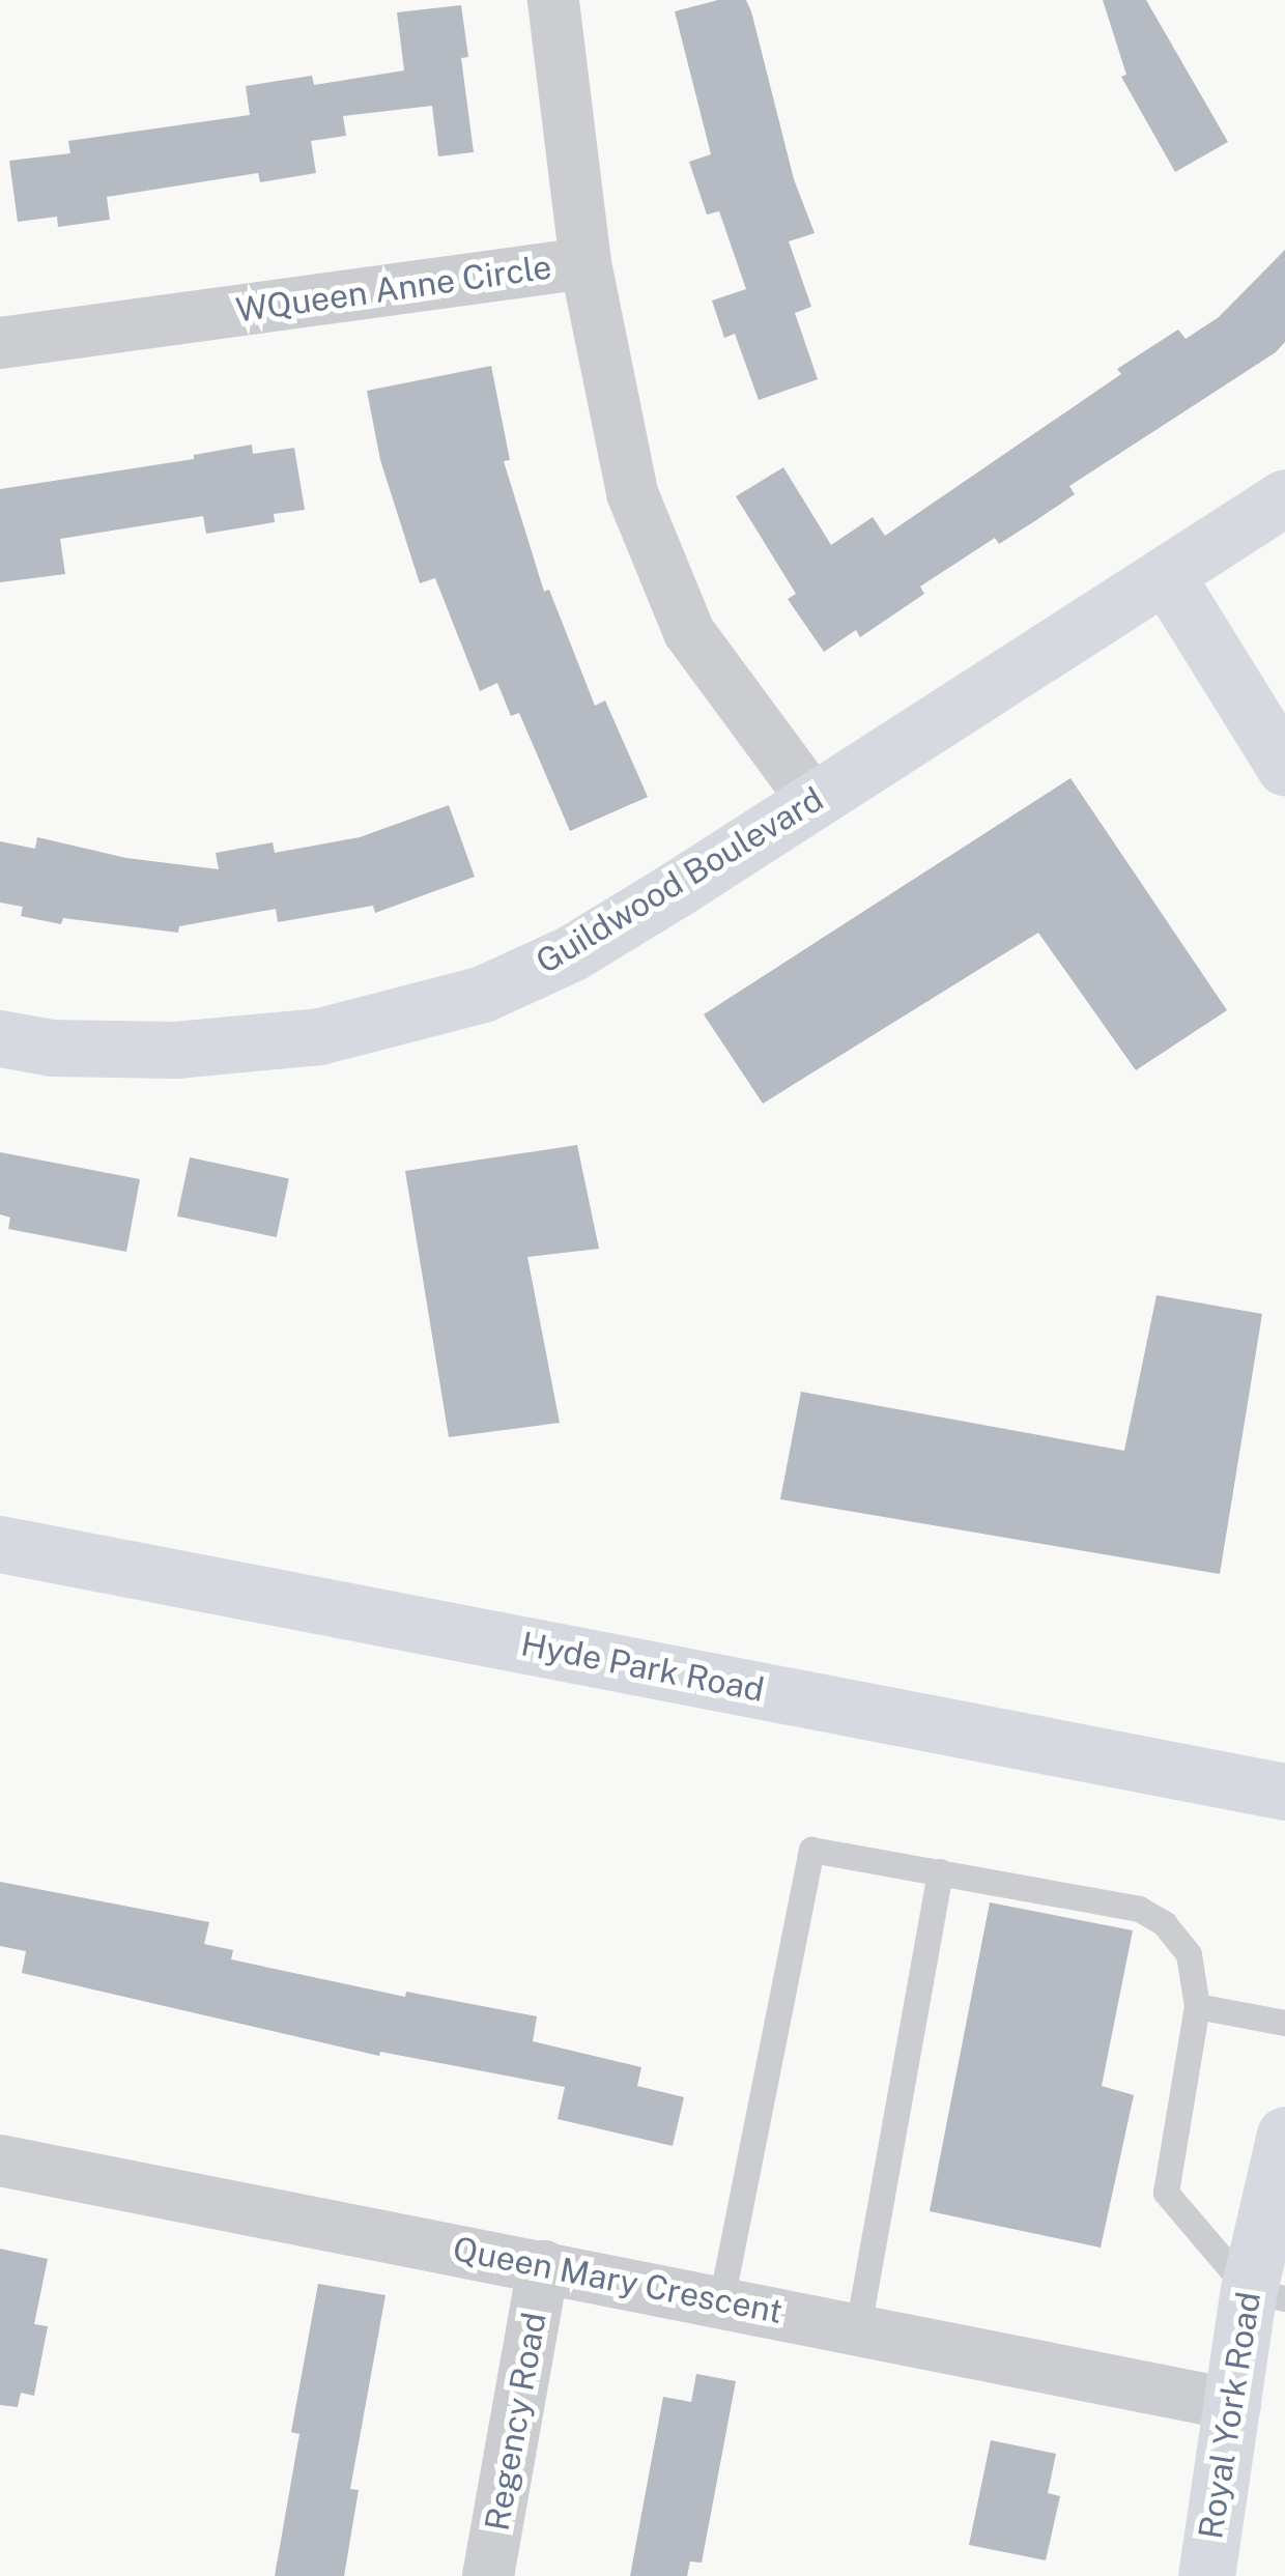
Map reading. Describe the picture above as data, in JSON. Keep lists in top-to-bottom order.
{
  "streets": {
    "street": [
      "WQueen Anne Circle",
      "Guildwood Boulevard",
      "Hyde Park Road",
      "Queen Mary Crescent",
      "Royal York Road",
      "Regency Road"
    ]
  },
  "crossings": [
    ["Queen Mary Crescent", "Royal York Road"],
    ["Queen Mary Crescent", "Regency Road"]
  ]
}
